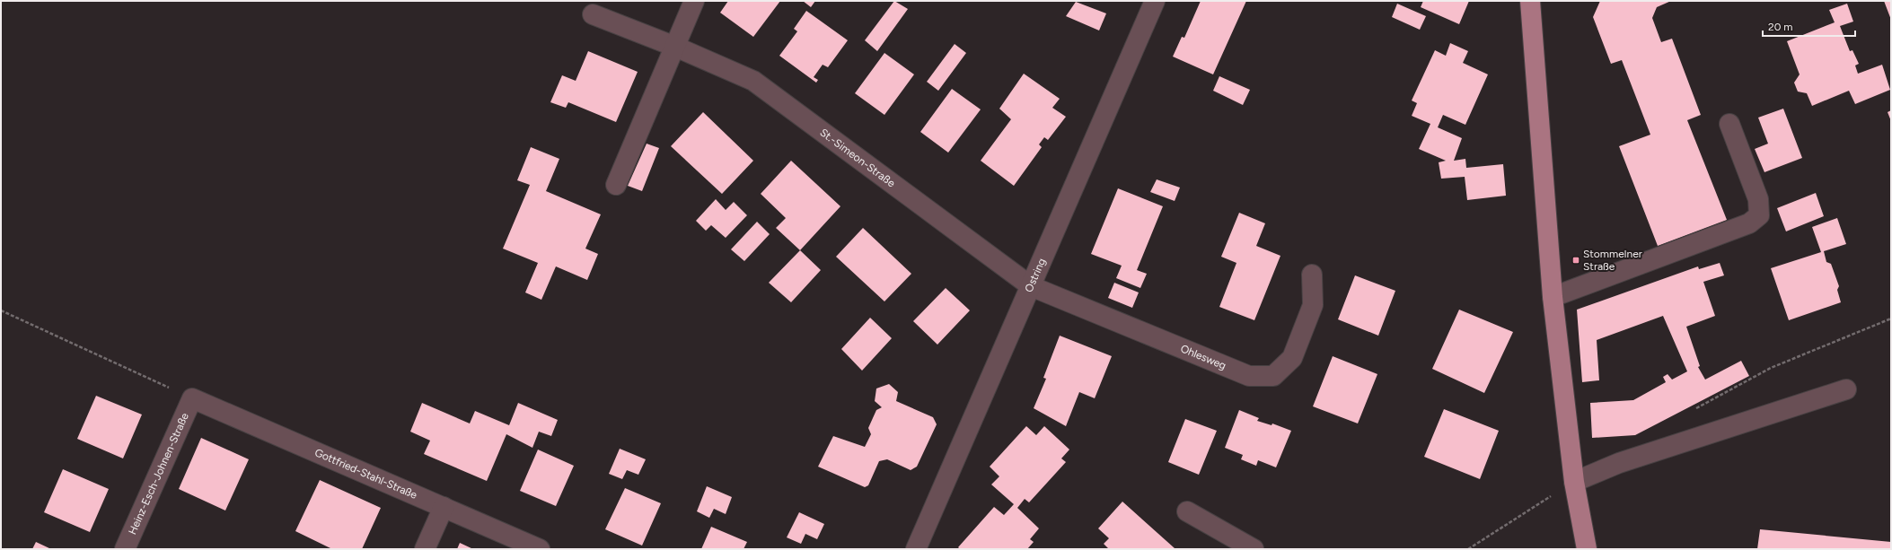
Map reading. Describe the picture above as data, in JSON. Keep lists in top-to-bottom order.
{
  "streets": {
    "street": [
      "St.-Simeon-Straße",
      "Ostring",
      "Ohlesweg",
      "Heinz-Esch-Johnen-Straße",
      "Gottfried-Stahl-Straße"
    ]
  },
  "crossings": [
    ["St.-Simeon-Straße", "Ostring"],
    ["St.-Simeon-Straße", "Ohlesweg"],
    ["Ostring", "Ohlesweg"],
    ["Heinz-Esch-Johnen-Straße", "Gottfried-Stahl-Straße"]
  ],
  "places": {
    "transit": ["Stommelner Straße"]
  },
  "scale_bar": "20 m"
}
